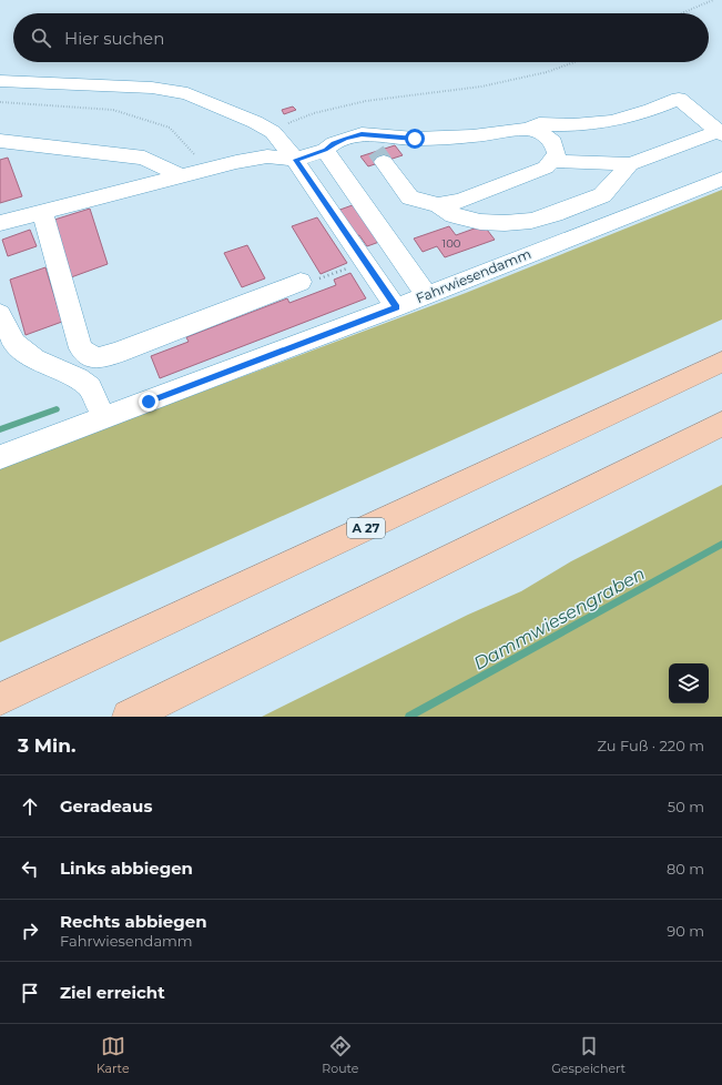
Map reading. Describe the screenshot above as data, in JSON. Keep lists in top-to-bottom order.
{
  "streets": {
    "highway": ["A 27"],
    "street": ["Fahrwiesendamm"]
  },
  "water": ["Dammwiesengraben"],
  "house_numbers": ["100"],
  "page": {
    "search": "Hier suchen",
    "heading": ["3 Min.", "Zu Fuß · 220 m"],
    "list": [
      ["Geradeaus", "50 m"],
      ["Links abbiegen", "80 m"],
      ["Rechts abbiegen", "Fahrwiesendamm", "90 m"],
      "Ziel erreicht"
    ],
    "nav": ["Karte", "Route", "Gespeichert"]
  }
}
